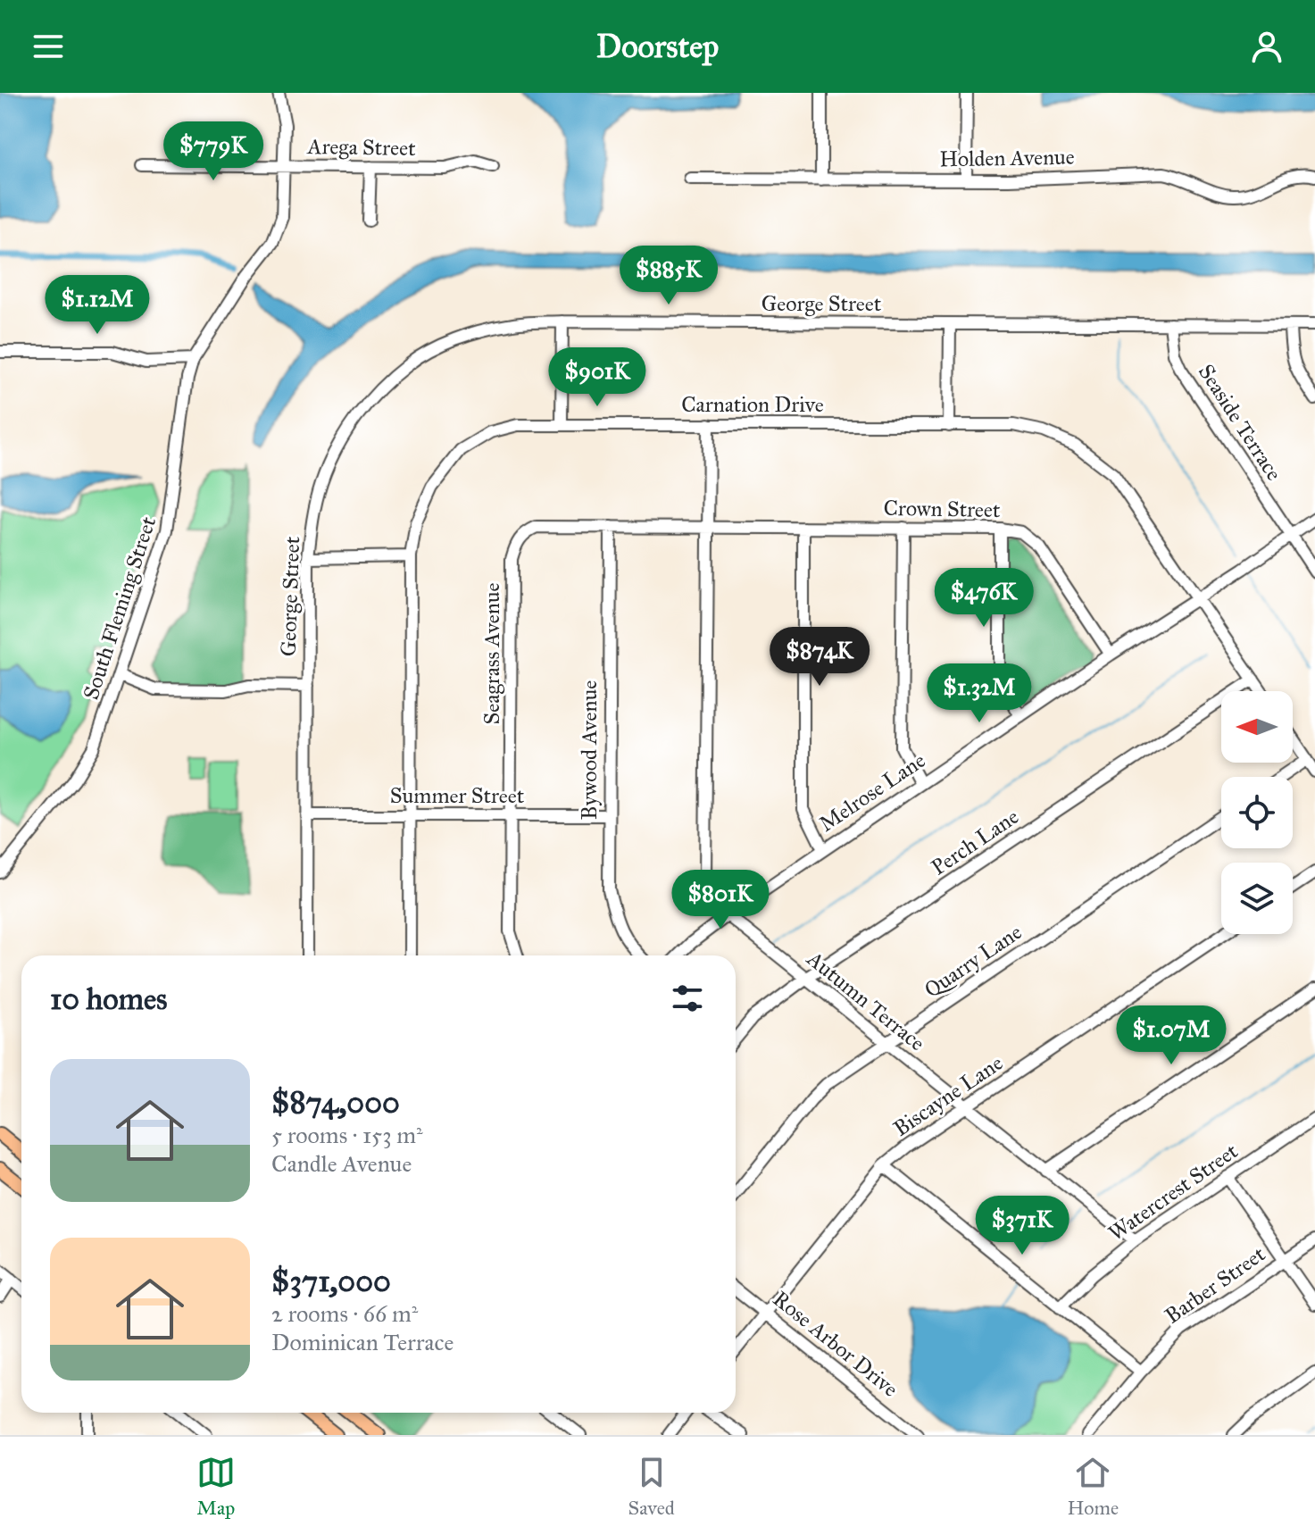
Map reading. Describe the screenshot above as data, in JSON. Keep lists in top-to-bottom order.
{
  "streets": {
    "street": [
      "Arega Street",
      "Holden Avenue",
      "George Street",
      "Carnation Drive",
      "Seaside Terrace",
      "Crown Street",
      "South Fleming Street",
      "Seagrass Avenue",
      "Bywood Avenue",
      "Melrose Lane",
      "Summer Street",
      "Perch Lane",
      "Quarry Lane",
      "Autumn Terrace",
      "Biscayne Lane",
      "Watercrest Street",
      "Barber Street",
      "Rose Arbor Drive"
    ]
  },
  "crossings": [
    ["Arega Street", "South Fleming Street"],
    ["George Street", "Seaside Terrace"],
    ["George Street", "Summer Street"],
    ["Carnation Drive", "Melrose Lane"],
    ["Carnation Drive", "Summer Street"],
    ["Carnation Drive", "Perch Lane"],
    ["Carnation Drive", "Autumn Terrace"],
    ["Seaside Terrace", "Melrose Lane"],
    ["Crown Street", "Seagrass Avenue"],
    ["Crown Street", "Melrose Lane"],
    ["Crown Street", "Autumn Terrace"],
    ["Seagrass Avenue", "Bywood Avenue"],
    ["Seagrass Avenue", "Summer Street"],
    ["Seagrass Avenue", "Autumn Terrace"],
    ["Bywood Avenue", "Summer Street"],
    ["Melrose Lane", "Autumn Terrace"],
    ["Perch Lane", "Autumn Terrace"],
    ["Quarry Lane", "Autumn Terrace"],
    ["Autumn Terrace", "Biscayne Lane"],
    ["Autumn Terrace", "Watercrest Street"],
    ["Biscayne Lane", "Rose Arbor Drive"]
  ],
  "north": "left",
  "page": {
    "header": "Doorstep",
    "price": [
      "$779K",
      "$885K",
      "$1.12M",
      "$901K",
      "$476K",
      "$874K",
      "$1.32M",
      "$801K",
      "$1.07M",
      "$371K"
    ],
    "heading": "10 homes",
    "list": [
      {
        "name": "$874,000",
        "note": "5 rooms · 153 m² · Candle Avenue"
      },
      {
        "name": "$371,000",
        "note": "2 rooms · 66 m² · Dominican Terrace"
      }
    ],
    "tabs": ["Map", "Saved", "Home"]
  }
}
